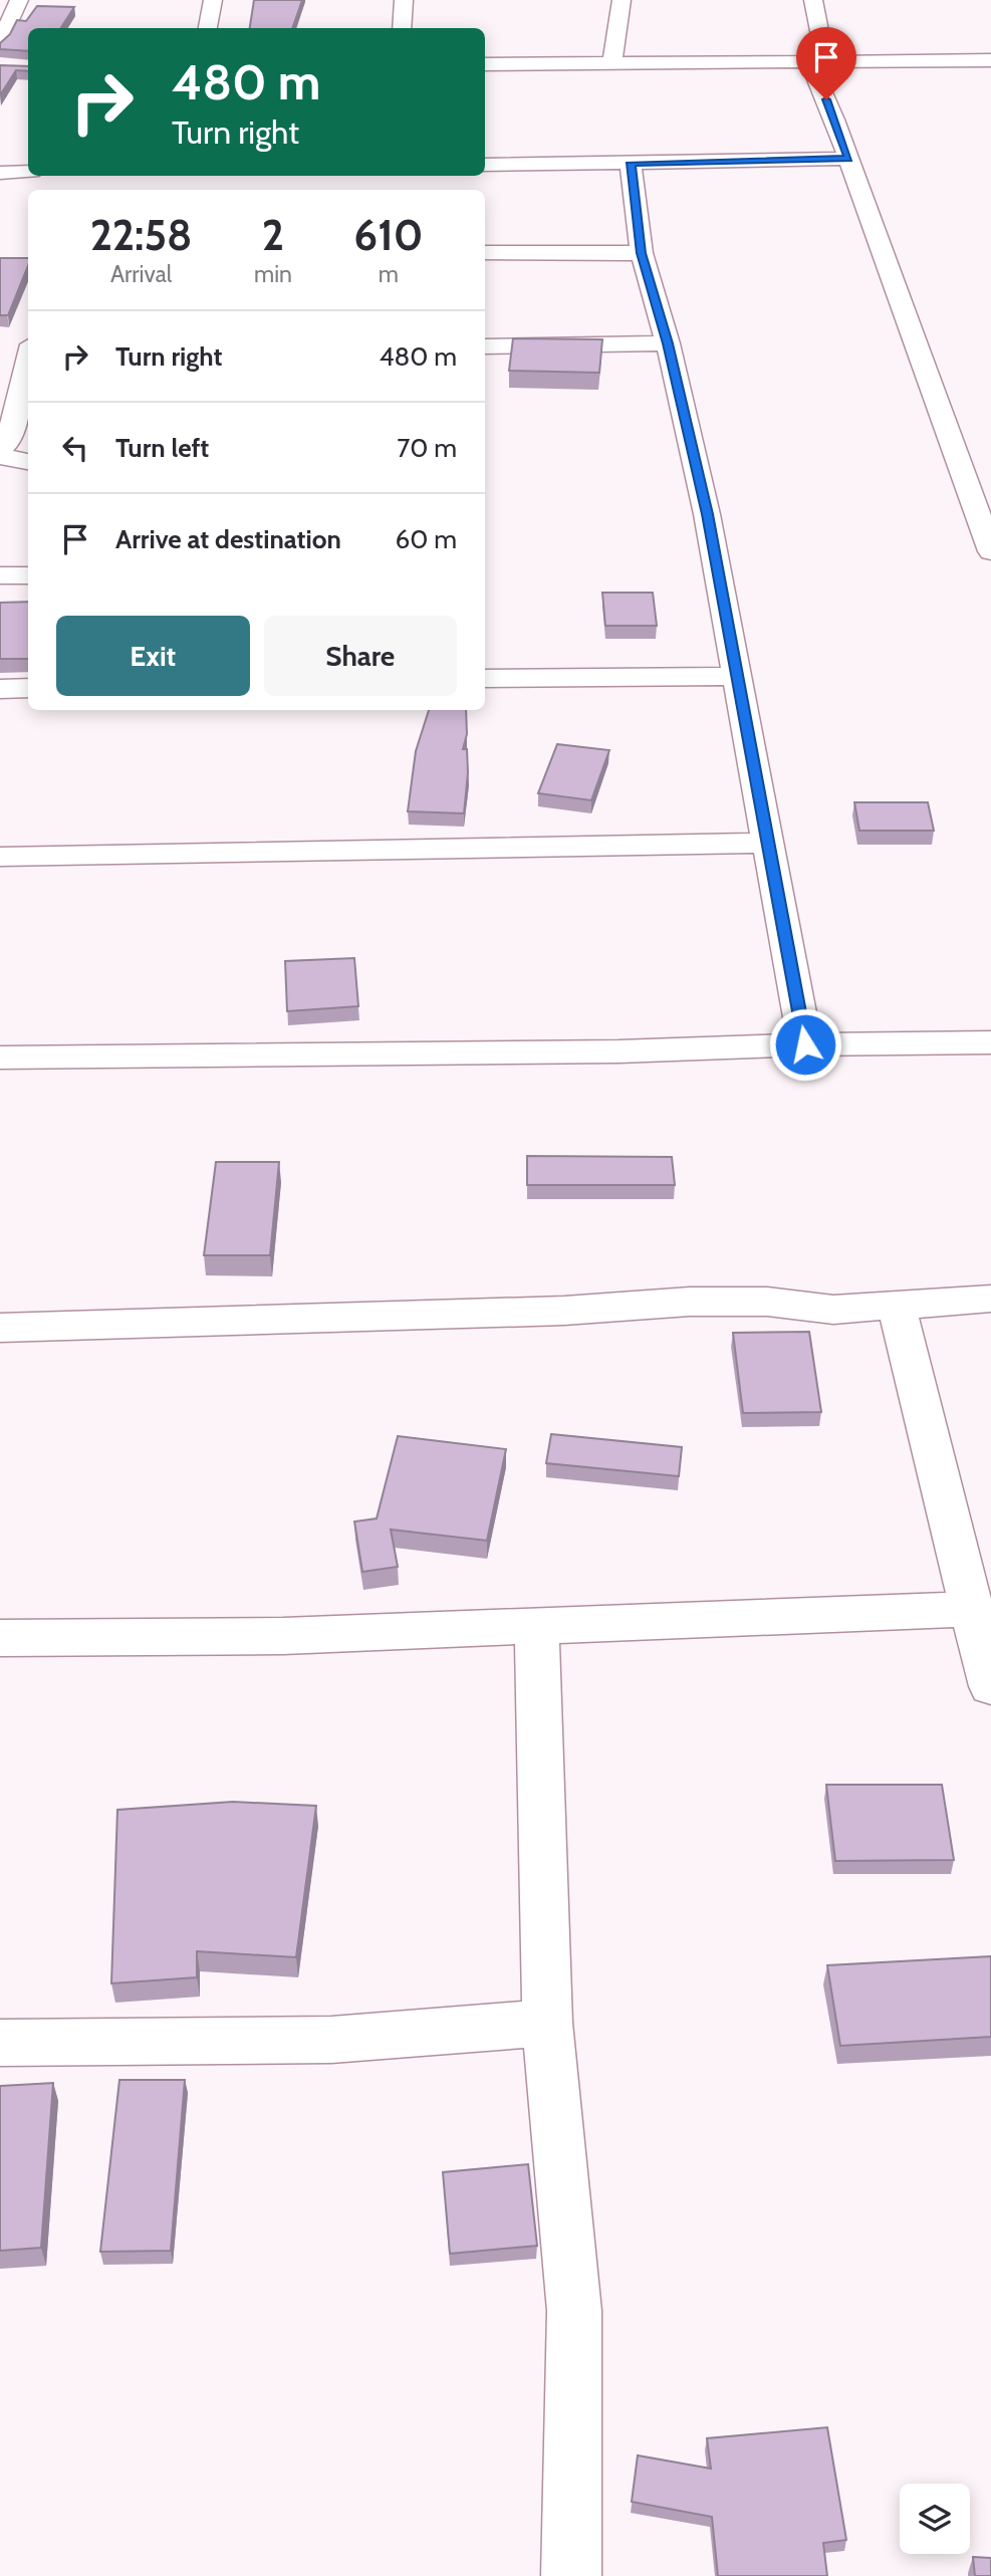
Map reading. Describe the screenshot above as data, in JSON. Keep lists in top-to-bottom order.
{
  "page": {
    "turn": ["480 m", "Turn right"],
    "eta": [
      "22:58",
      "Arrival",
      "2",
      "min",
      "610",
      "m"
    ],
    "list": [
      {
        "name": "Turn right",
        "value": "480 m"
      },
      {
        "name": "Turn left",
        "value": "70 m"
      },
      {
        "name": "Arrive at destination",
        "value": "60 m"
      }
    ],
    "buttons": ["Exit", "Share"]
  }
}
